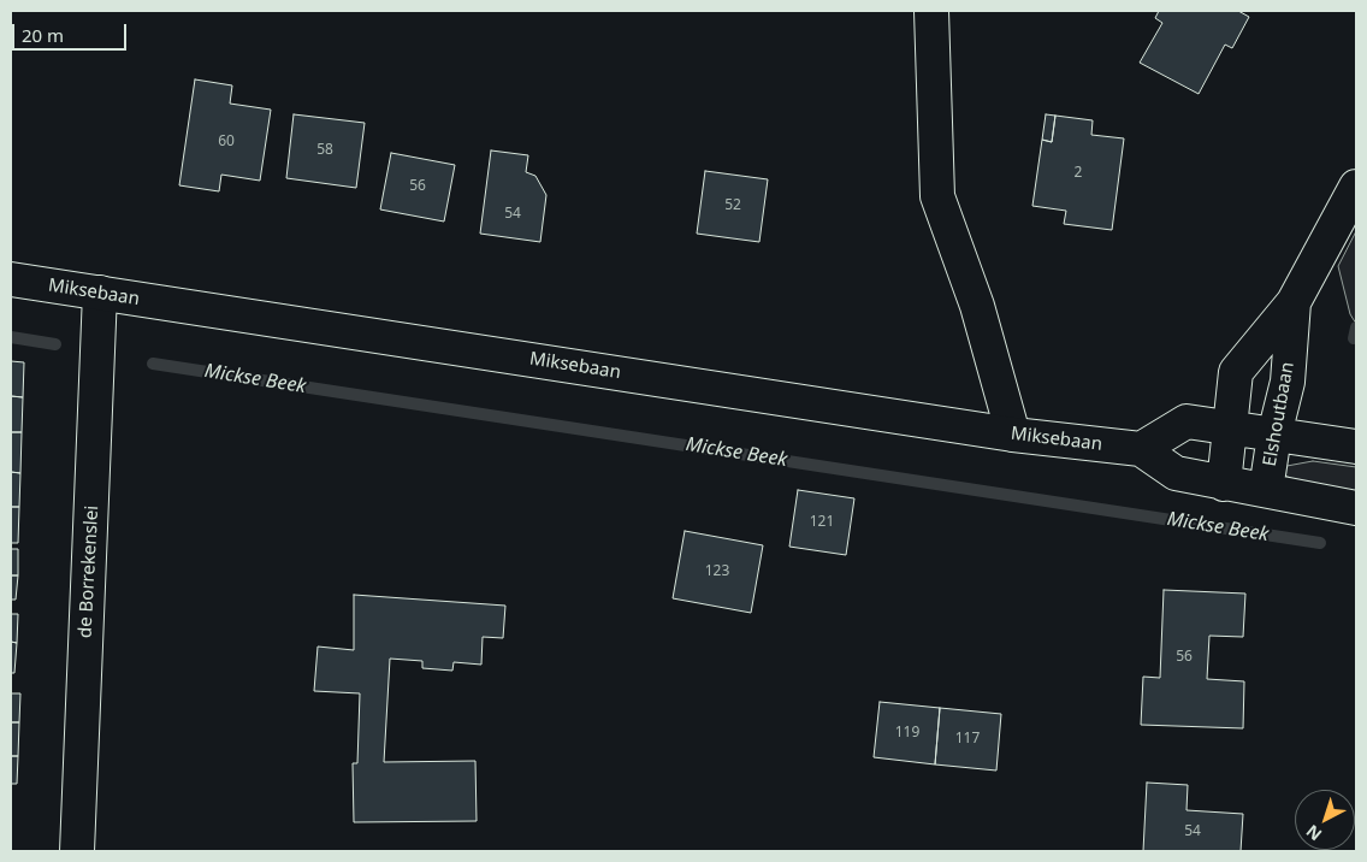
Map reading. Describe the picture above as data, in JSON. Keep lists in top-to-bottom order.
{
  "streets": {
    "street": ["Miksebaan", "Elshoutbaan", "de Borrekenslei"]
  },
  "crossings": [
    ["Miksebaan", "Elshoutbaan"],
    ["Miksebaan", "de Borrekenslei"]
  ],
  "water": ["Mickse Beek"],
  "house_numbers": [
    "60",
    "58",
    "2",
    "56",
    "52",
    "54",
    "121",
    "123",
    "56",
    "119",
    "117",
    "54"
  ],
  "scale_bar": "20 m",
  "north": "bottom left"
}
